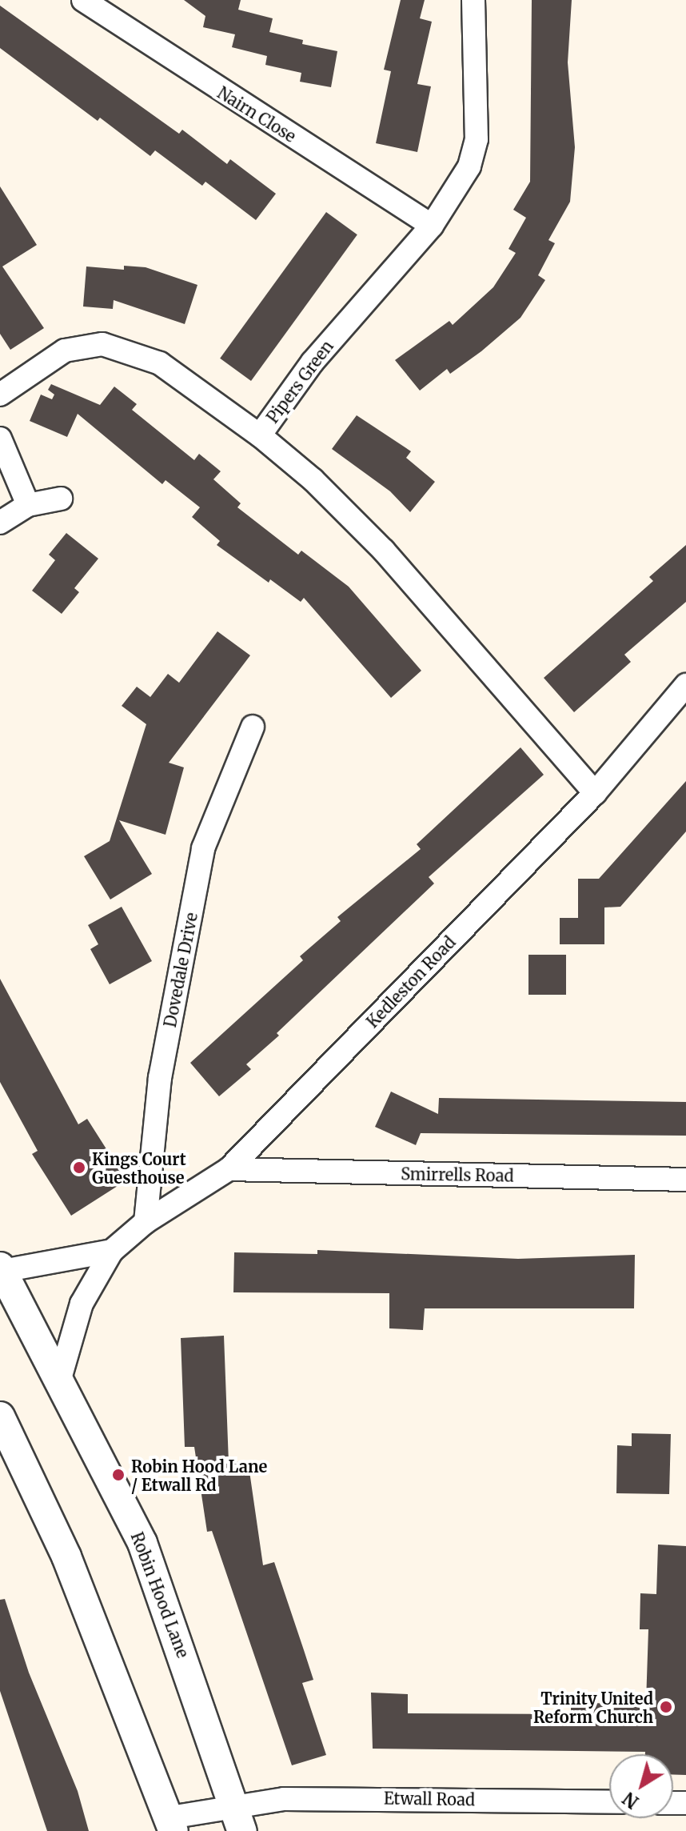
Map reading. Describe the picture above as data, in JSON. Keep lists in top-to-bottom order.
{
  "streets": {
    "street": [
      "Nairn Close",
      "Pipers Green",
      "Dovedale Drive",
      "Kedleston Road",
      "Smirrells Road",
      "Robin Hood Lane",
      "Etwall Road"
    ]
  },
  "crossings": [
    ["Nairn Close", "Pipers Green"],
    ["Pipers Green", "Kedleston Road"],
    ["Dovedale Drive", "Kedleston Road"],
    ["Kedleston Road", "Smirrells Road"],
    ["Kedleston Road", "Robin Hood Lane"],
    ["Robin Hood Lane", "Etwall Road"]
  ],
  "places": ["Kings Court Guesthouse", "Robin Hood Lane / Etwall Rd", "Trinity United Reform Church"],
  "north": "bottom left"
}
